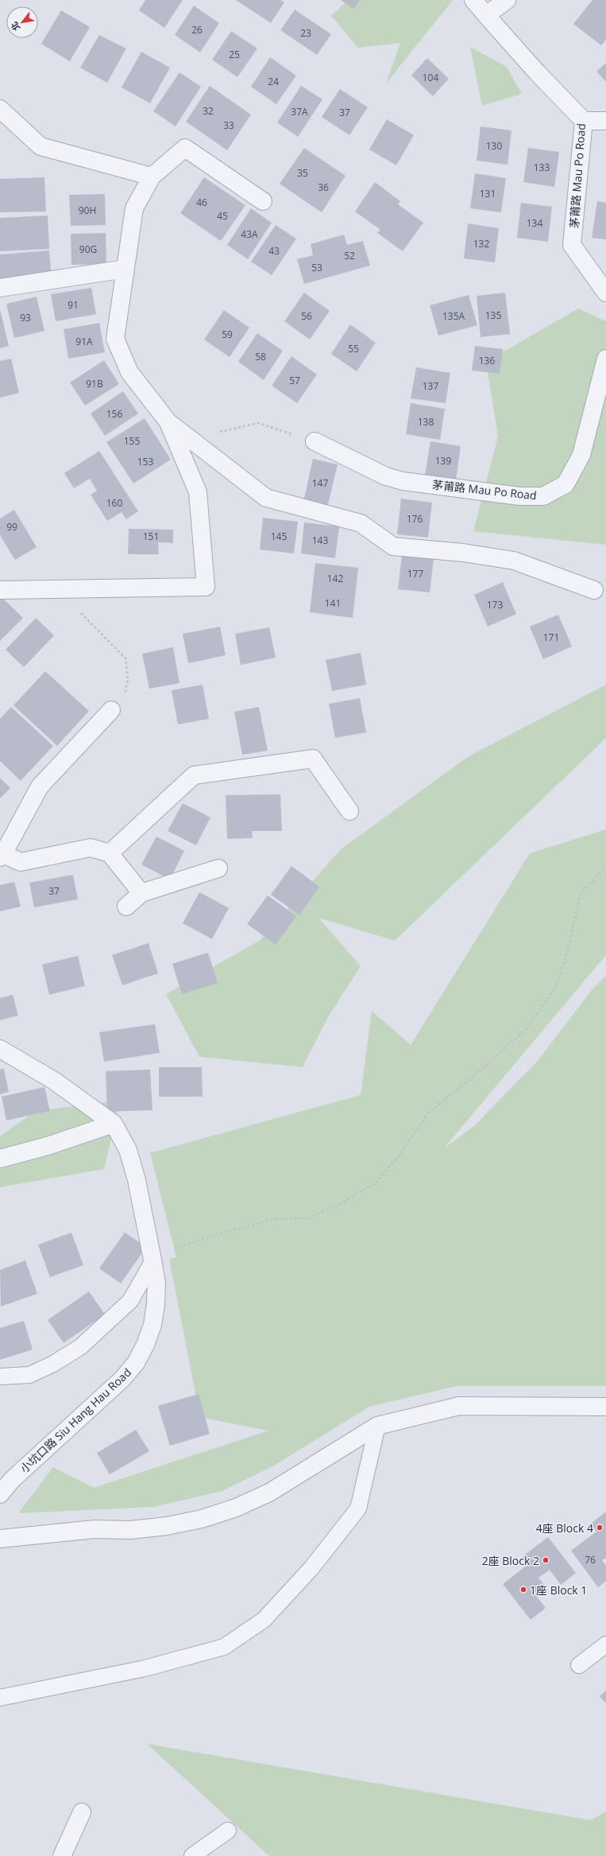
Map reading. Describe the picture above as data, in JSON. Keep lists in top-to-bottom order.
{
  "streets": {
    "street": ["茅莆路 Mau Po Road", "小坑口路 Siu Hang Hau Road"]
  },
  "places": ["4座 Block 4", "2座 Block 2", "1座 Block 1"],
  "house_numbers": [
    "26",
    "23",
    "25",
    "104",
    "24",
    "32",
    "37A",
    "37",
    "33",
    "130",
    "133",
    "35",
    "36",
    "131",
    "46",
    "90H",
    "45",
    "134",
    "43A",
    "132",
    "90G",
    "43",
    "52",
    "53",
    "91",
    "135",
    "56",
    "135A",
    "93",
    "59",
    "91A",
    "55",
    "58",
    "136",
    "57",
    "91B",
    "137",
    "156",
    "138",
    "155",
    "139",
    "153",
    "147",
    "160",
    "176",
    "99",
    "151",
    "145",
    "143",
    "177",
    "142",
    "141",
    "173",
    "171",
    "37",
    "76"
  ],
  "north": "bottom left"
}
